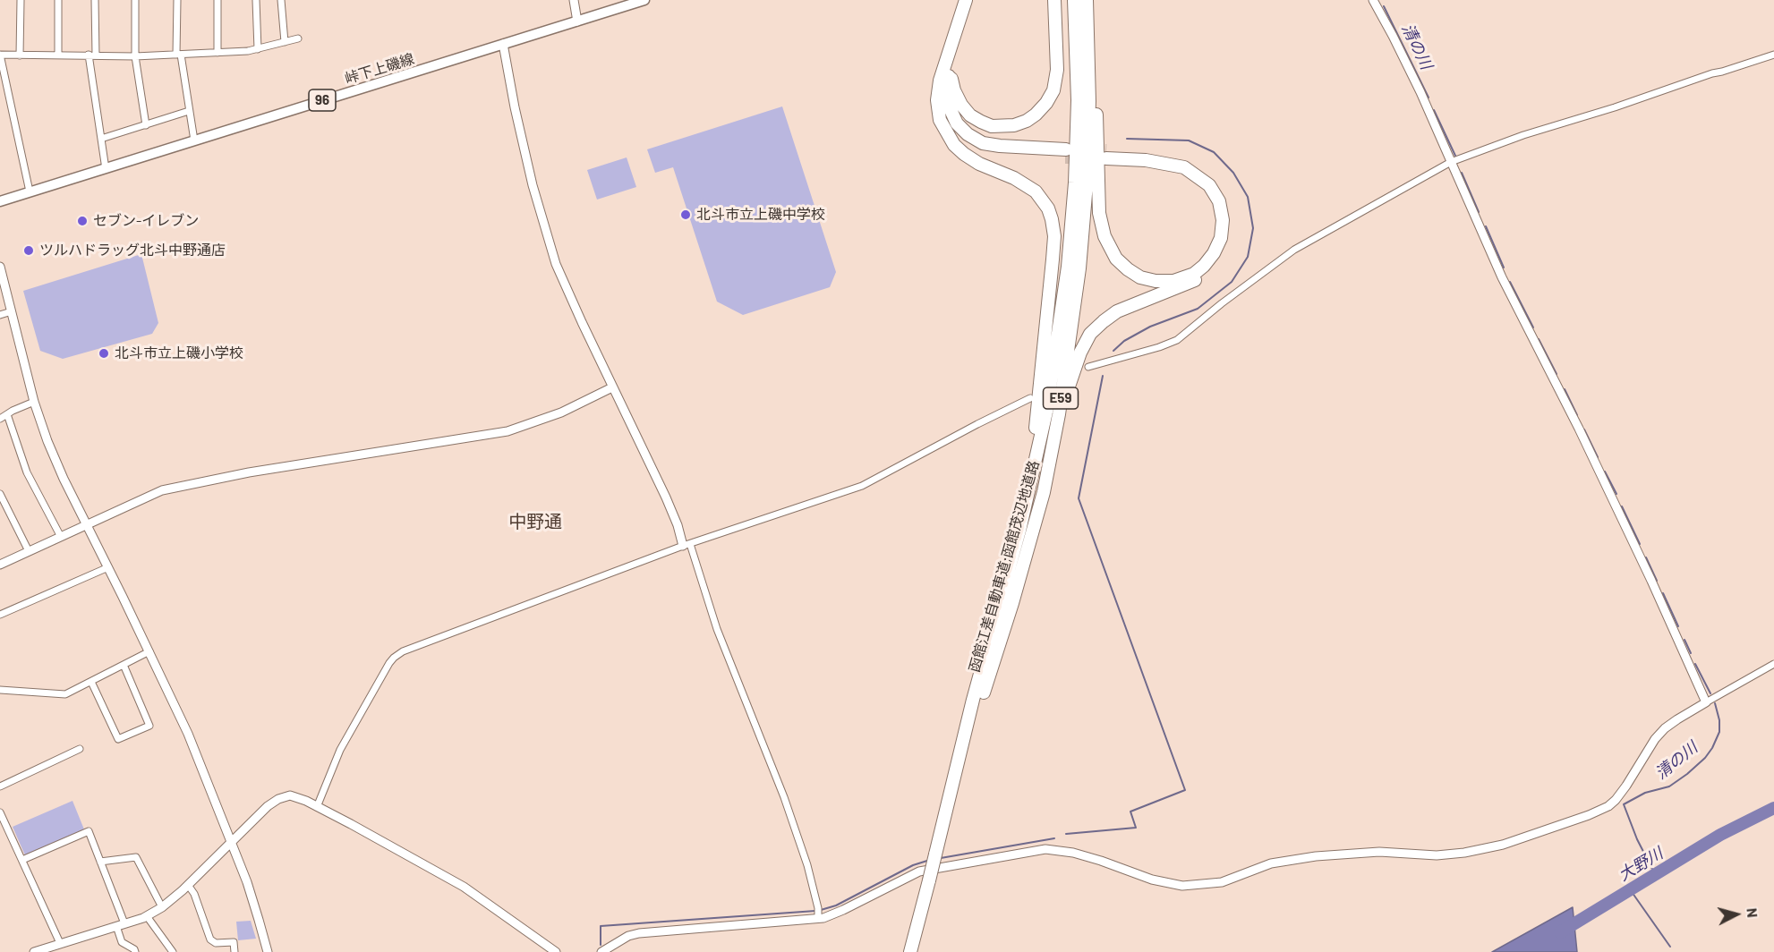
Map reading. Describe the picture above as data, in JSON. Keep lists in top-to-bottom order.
{
  "streets": {
    "highway": ["E59", "函館江差自動車道;函館茂辺地道路"],
    "main road": ["峠下上磯線", "96"]
  },
  "districts": ["中野通"],
  "water": ["清の川", "大野川"],
  "places": [
    "北斗市立上磯中学校",
    "セブン-イレブン",
    "ツルハドラッグ北斗中野通店",
    "北斗市立上磯小学校"
  ],
  "north": "right"
}
